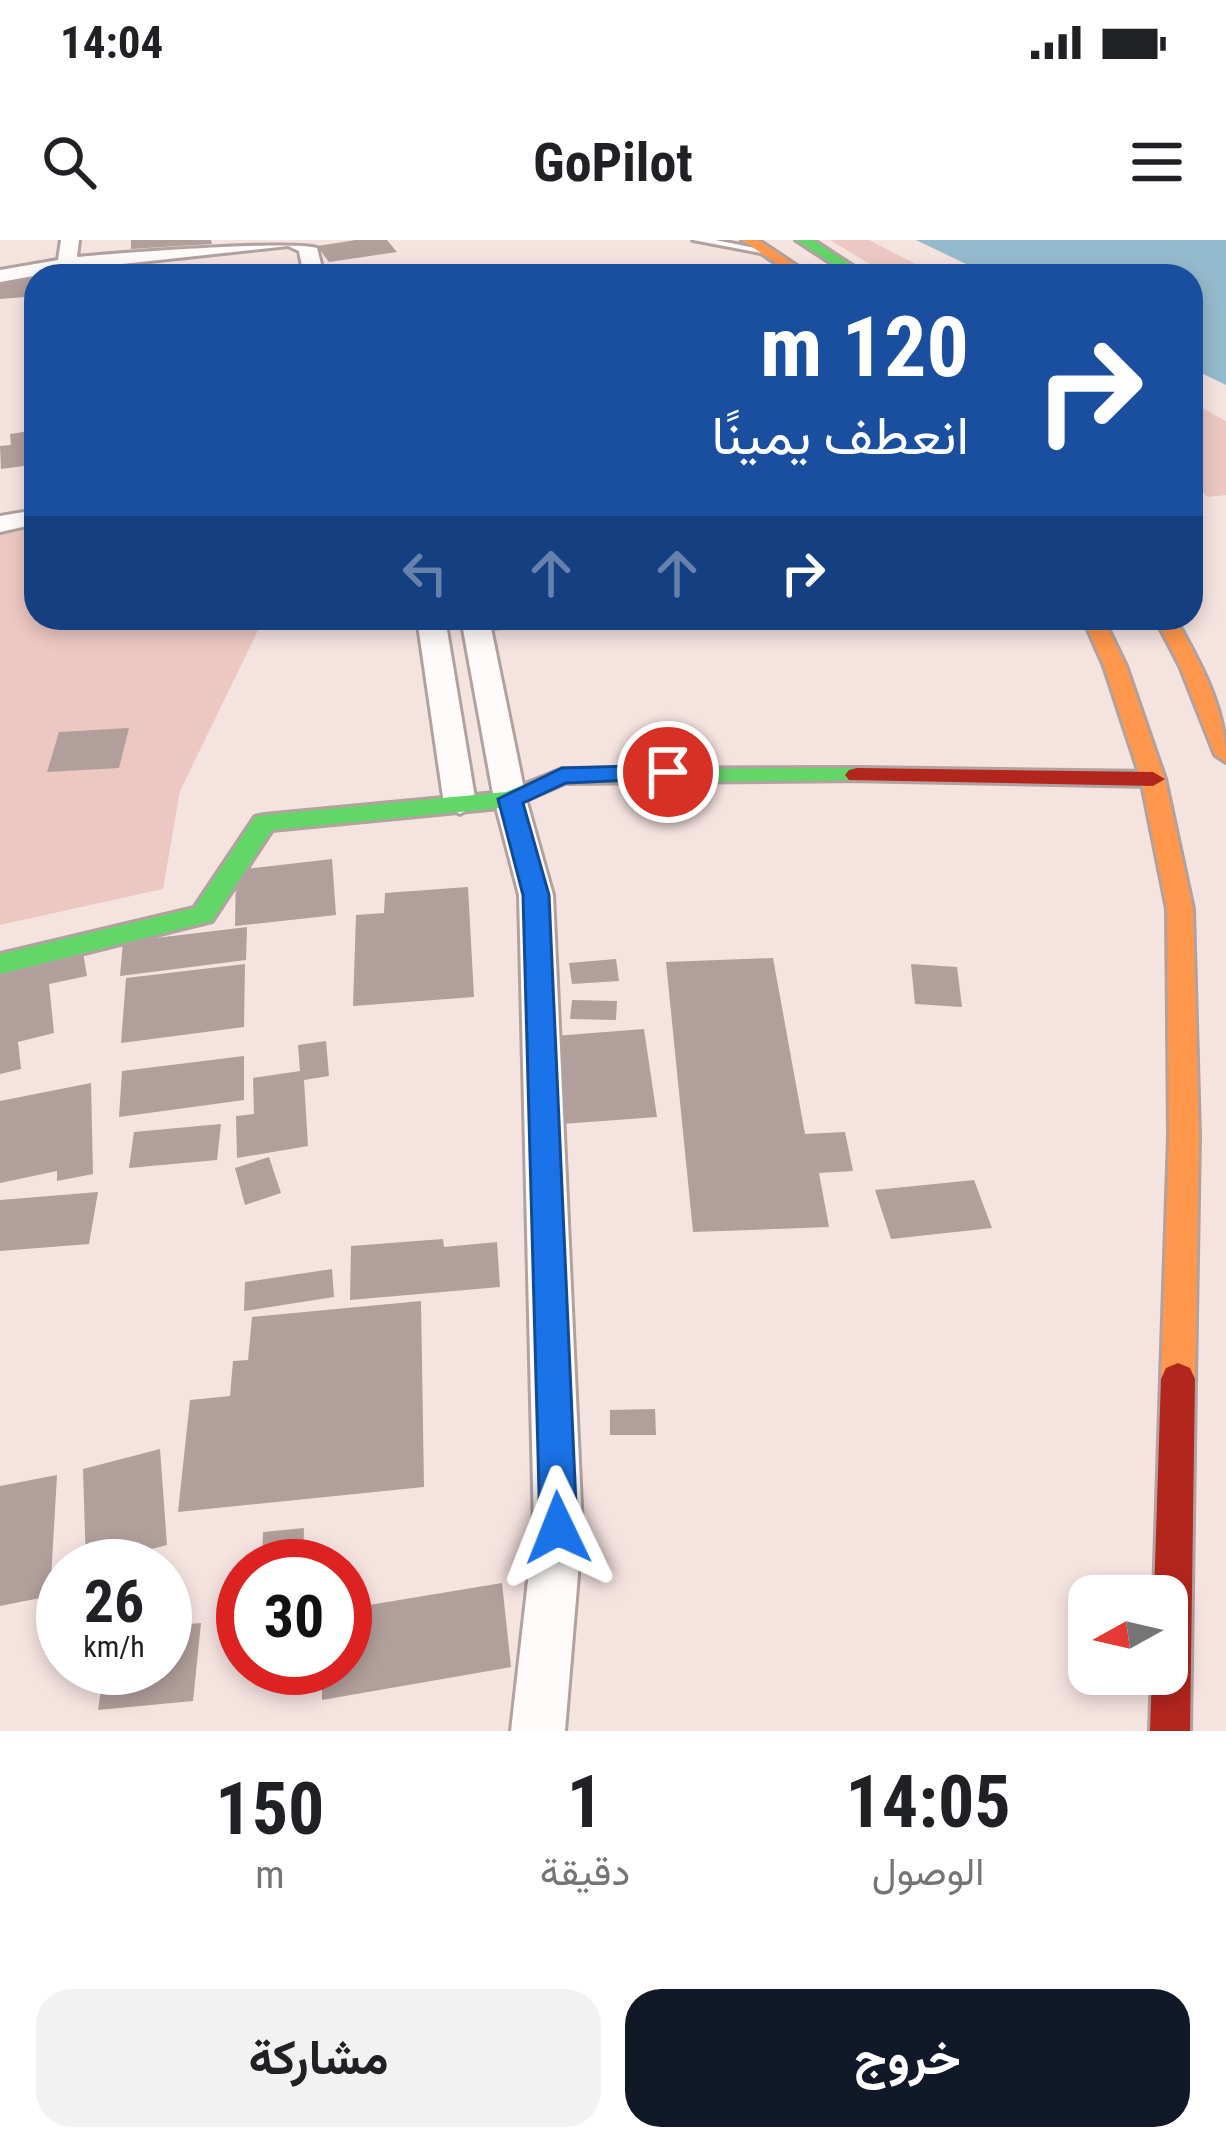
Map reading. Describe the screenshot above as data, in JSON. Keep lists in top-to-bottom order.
{
  "north": "left",
  "page": {
    "status": "14:04",
    "header": "GoPilot",
    "turn": ["120 m", "انعطف يمينًا"],
    "speed": "26 km/h",
    "limit": "30",
    "eta": [
      "14:05",
      "الوصول",
      "1",
      "دقيقة",
      "150",
      "m"
    ],
    "buttons": ["خروج", "مشاركة"]
  }
}
